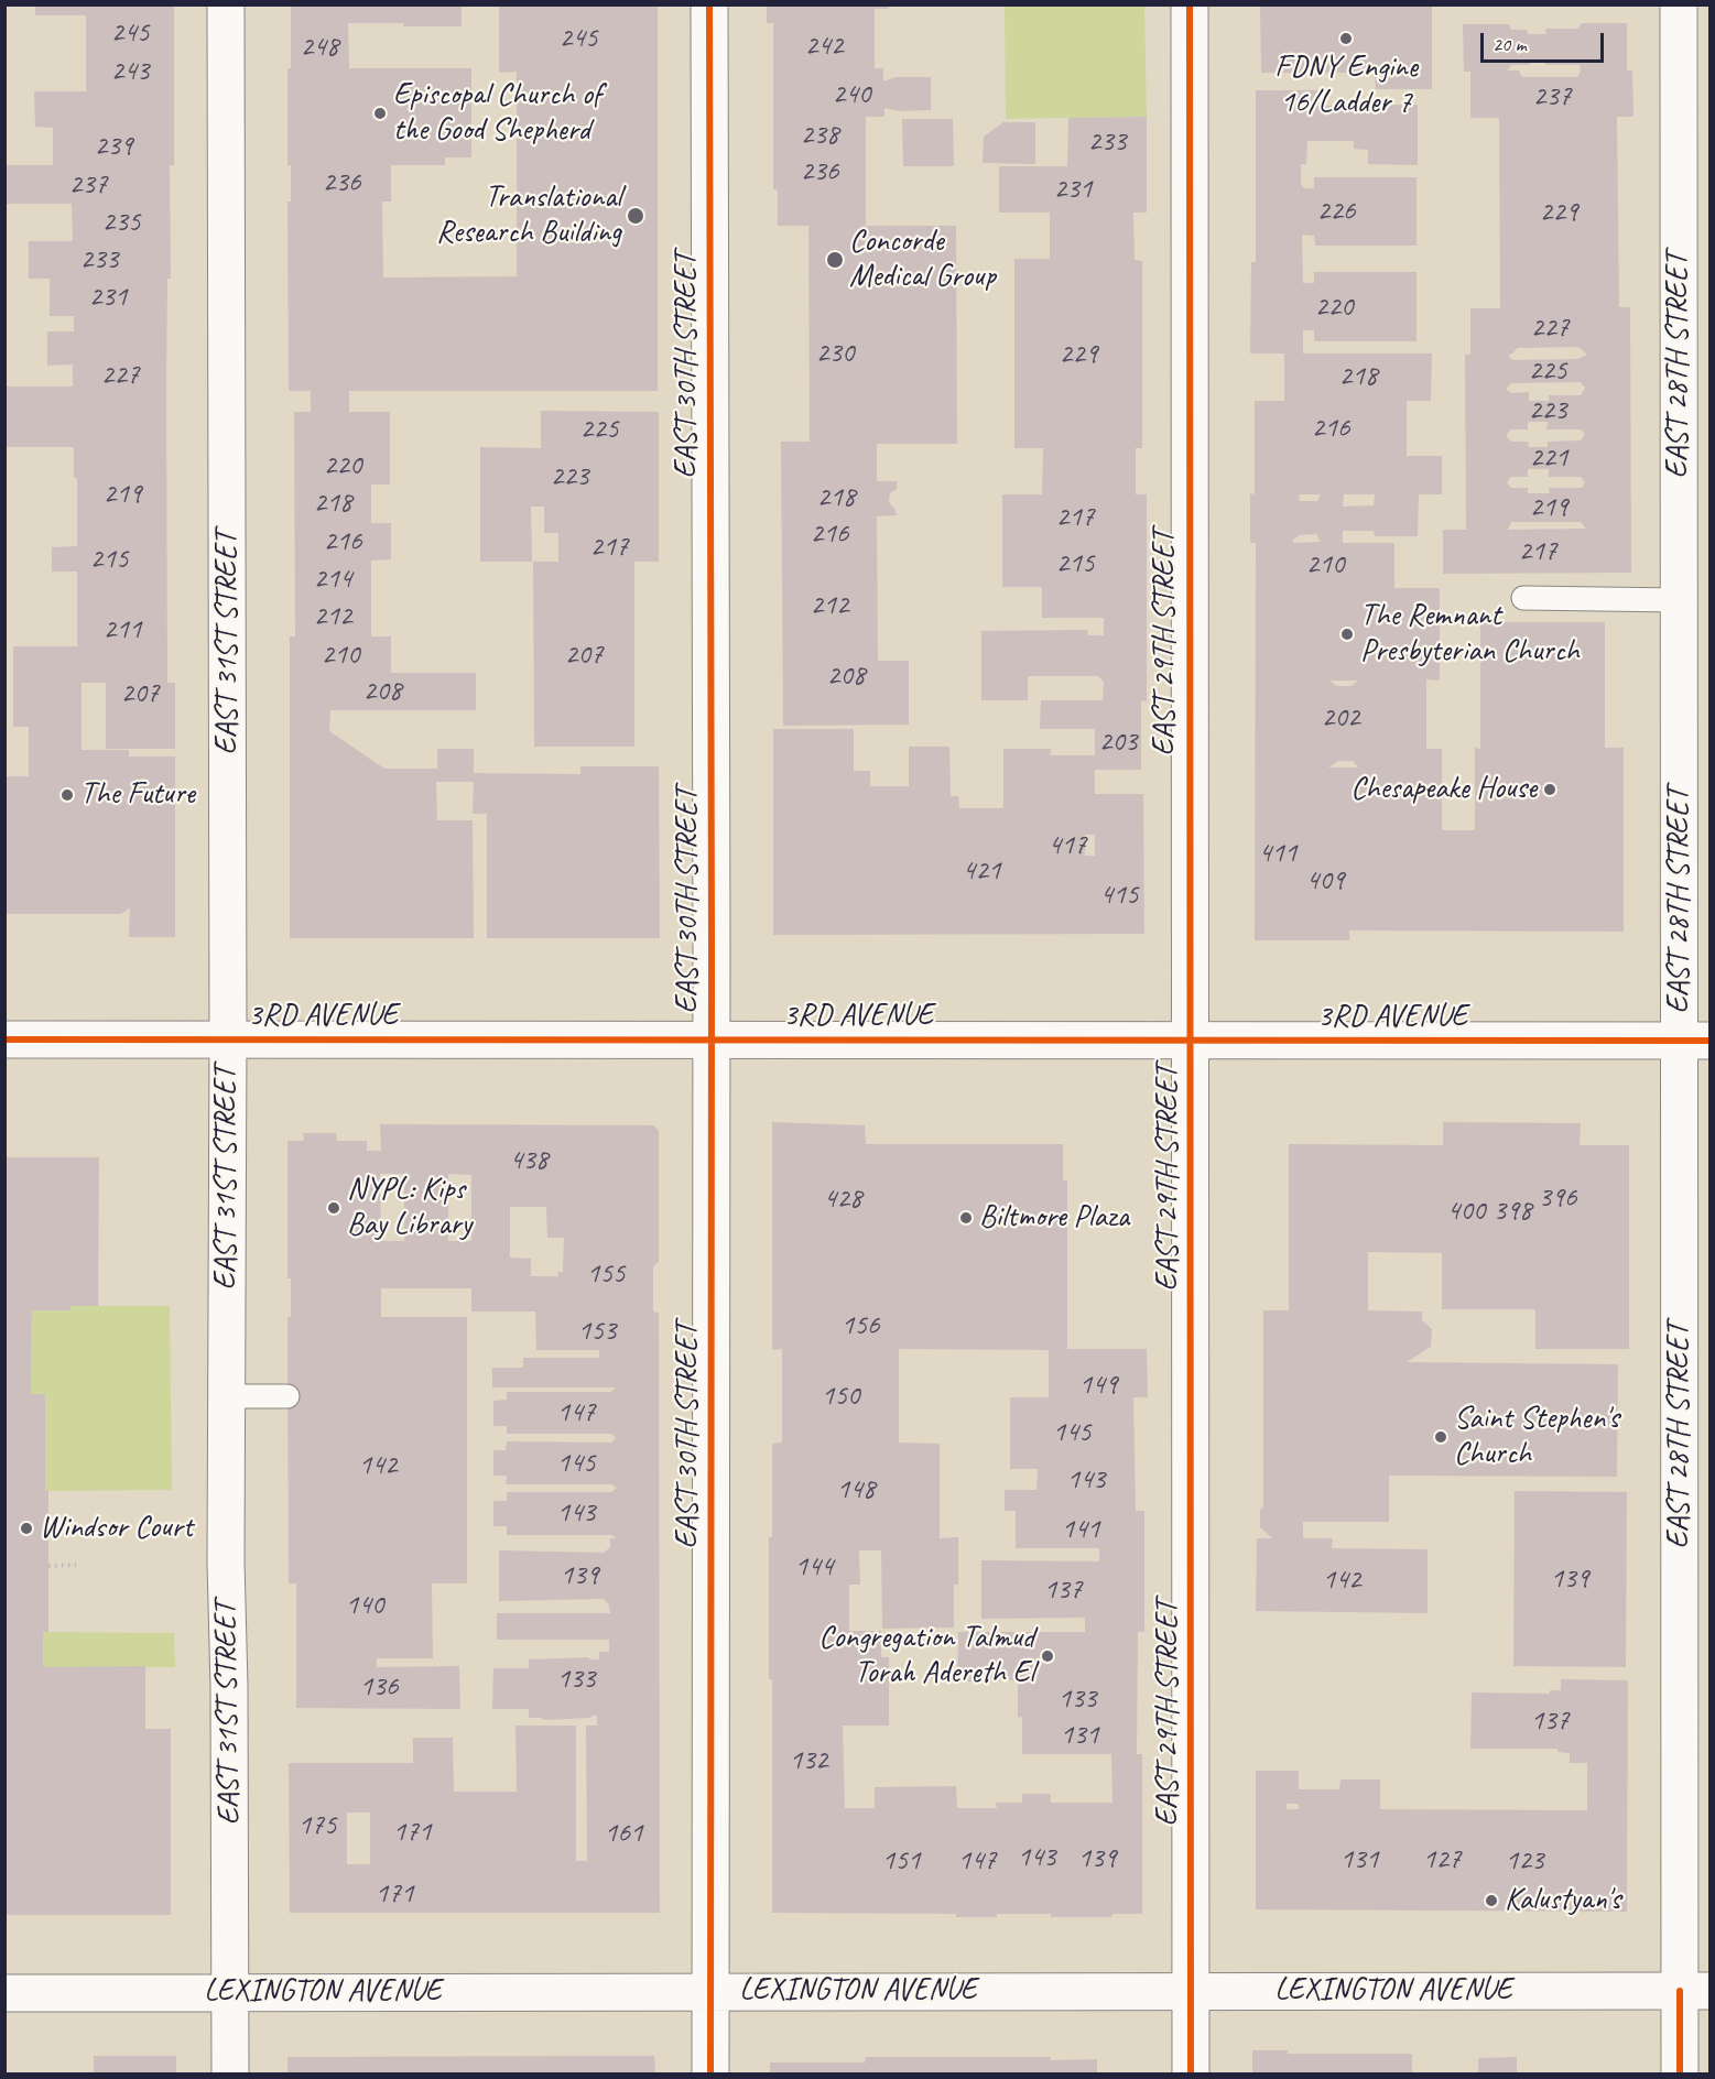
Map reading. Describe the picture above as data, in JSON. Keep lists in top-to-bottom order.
{
  "streets": {
    "street": [
      "EAST 30TH STREET",
      "EAST 28TH STREET",
      "EAST 31ST STREET",
      "EAST 29TH STREET",
      "3RD AVENUE",
      "LEXINGTON AVENUE"
    ]
  },
  "crossings": [
    ["EAST 30TH STREET", "3RD AVENUE"],
    ["EAST 30TH STREET", "LEXINGTON AVENUE"],
    ["EAST 28TH STREET", "3RD AVENUE"],
    ["EAST 28TH STREET", "LEXINGTON AVENUE"],
    ["EAST 31ST STREET", "3RD AVENUE"],
    ["EAST 31ST STREET", "LEXINGTON AVENUE"],
    ["EAST 29TH STREET", "3RD AVENUE"],
    ["EAST 29TH STREET", "LEXINGTON AVENUE"]
  ],
  "places": [
    "FDNY Engine 16/Ladder 7",
    "Episcopal Church of the Good Shepherd",
    "Translational Research Building",
    "Concorde Medical Group",
    "The Remnant Presbyterian Church",
    "Chesapeake House",
    "The Future",
    "NYPL: Kips Bay Library",
    "Biltmore Plaza",
    "Saint Stephen's Church",
    "Windsor Court",
    "Congregation Talmud Torah Adereth El",
    "Kalustyan's"
  ],
  "house_numbers": [
    "245",
    "245",
    "242",
    "248",
    "243",
    "240",
    "237",
    "238",
    "233",
    "239",
    "236",
    "236",
    "237",
    "231",
    "226",
    "229",
    "235",
    "233",
    "231",
    "220",
    "227",
    "230",
    "229",
    "225",
    "227",
    "218",
    "223",
    "216",
    "225",
    "221",
    "220",
    "223",
    "219",
    "218",
    "218",
    "219",
    "217",
    "216",
    "216",
    "217",
    "217",
    "215",
    "215",
    "210",
    "214",
    "212",
    "212",
    "211",
    "210",
    "207",
    "208",
    "208",
    "207",
    "202",
    "203",
    "417",
    "411",
    "421",
    "409",
    "415",
    "438",
    "396",
    "428",
    "400",
    "398",
    "155",
    "156",
    "153",
    "149",
    "150",
    "147",
    "145",
    "145",
    "142",
    "143",
    "148",
    "143",
    "141",
    "144",
    "139",
    "139",
    "142",
    "137",
    "140",
    "133",
    "136",
    "133",
    "137",
    "131",
    "132",
    "175",
    "171",
    "161",
    "143",
    "139",
    "131",
    "127",
    "151",
    "147",
    "123",
    "171"
  ],
  "scale_bar": "20 m"
}
